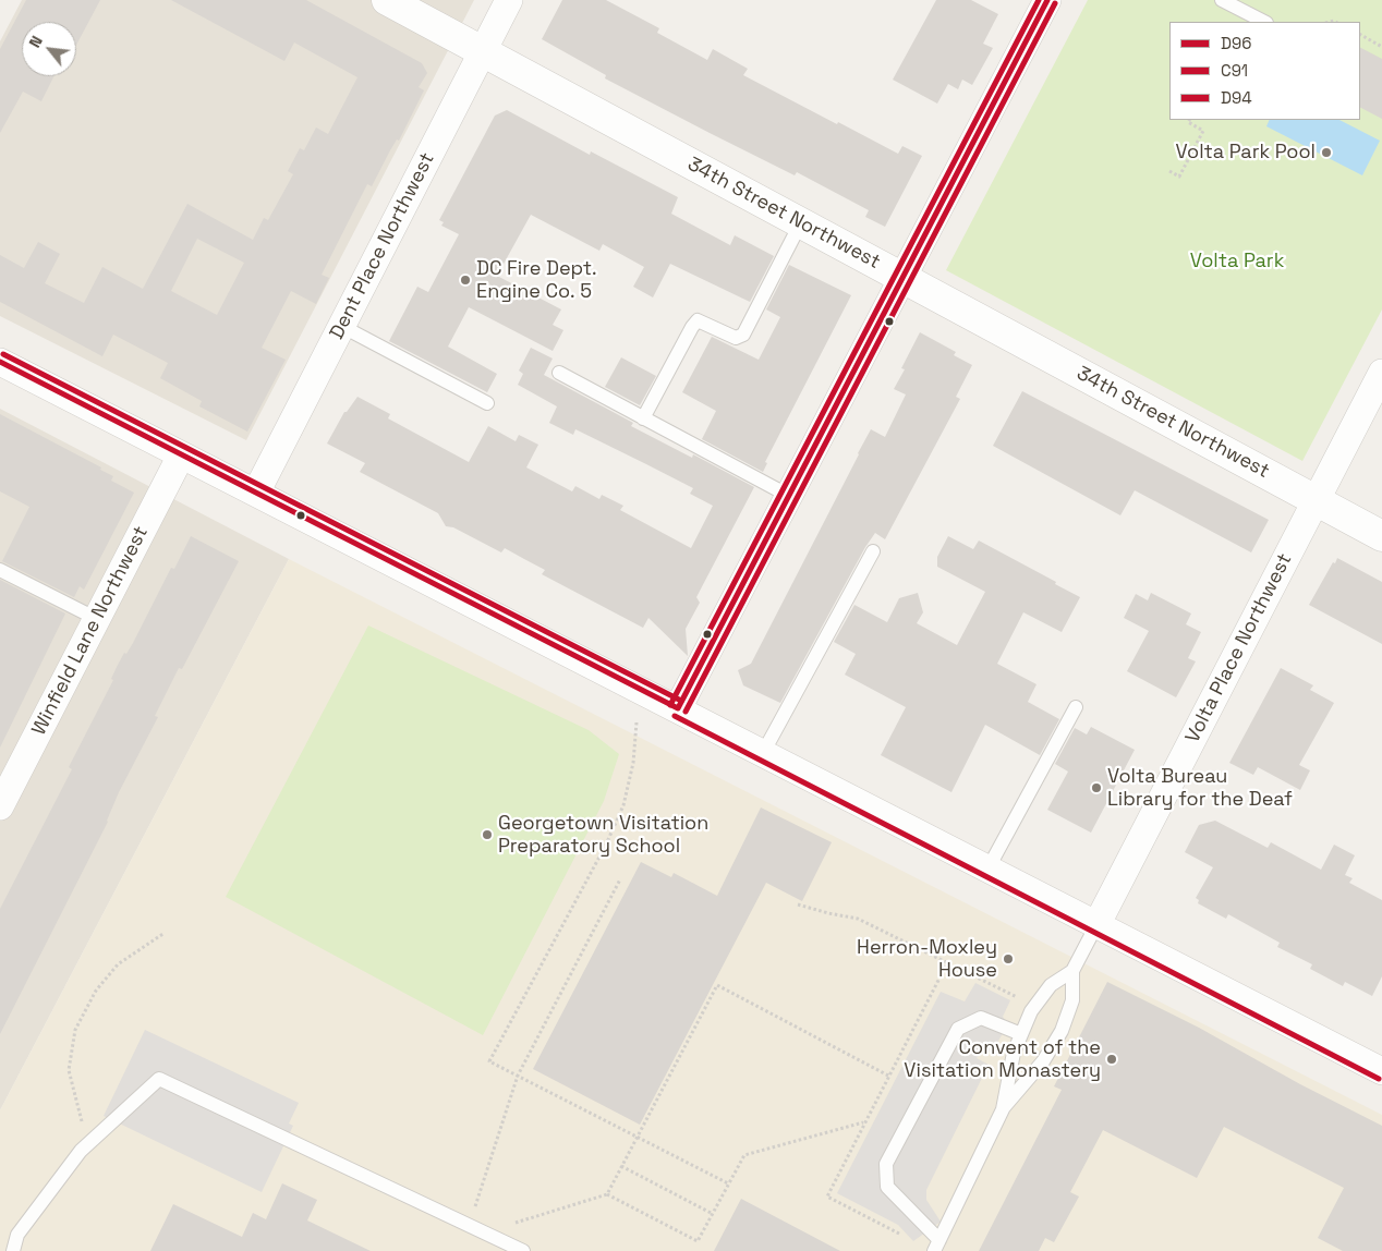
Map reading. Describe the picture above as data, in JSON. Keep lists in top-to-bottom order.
{
  "streets": {
    "street": [
      "34th Street Northwest",
      "Dent Place Northwest",
      "Winfield Lane Northwest",
      "Volta Place Northwest"
    ]
  },
  "crossings": [
    ["34th Street Northwest", "Dent Place Northwest"],
    ["34th Street Northwest", "Volta Place Northwest"]
  ],
  "parks": ["Volta Park"],
  "places": [
    "Volta Park Pool",
    "DC Fire Dept. Engine Co. 5",
    "Volta Bureau Library for the Deaf",
    "Georgetown Visitation Preparatory School",
    "Herron-Moxley House",
    "Convent of the Visitation Monastery"
  ],
  "lines": ["transit line D96", "transit line D94", "transit line C91"],
  "legend": ["D96", "C91", "D94"],
  "north": "top left"
}
